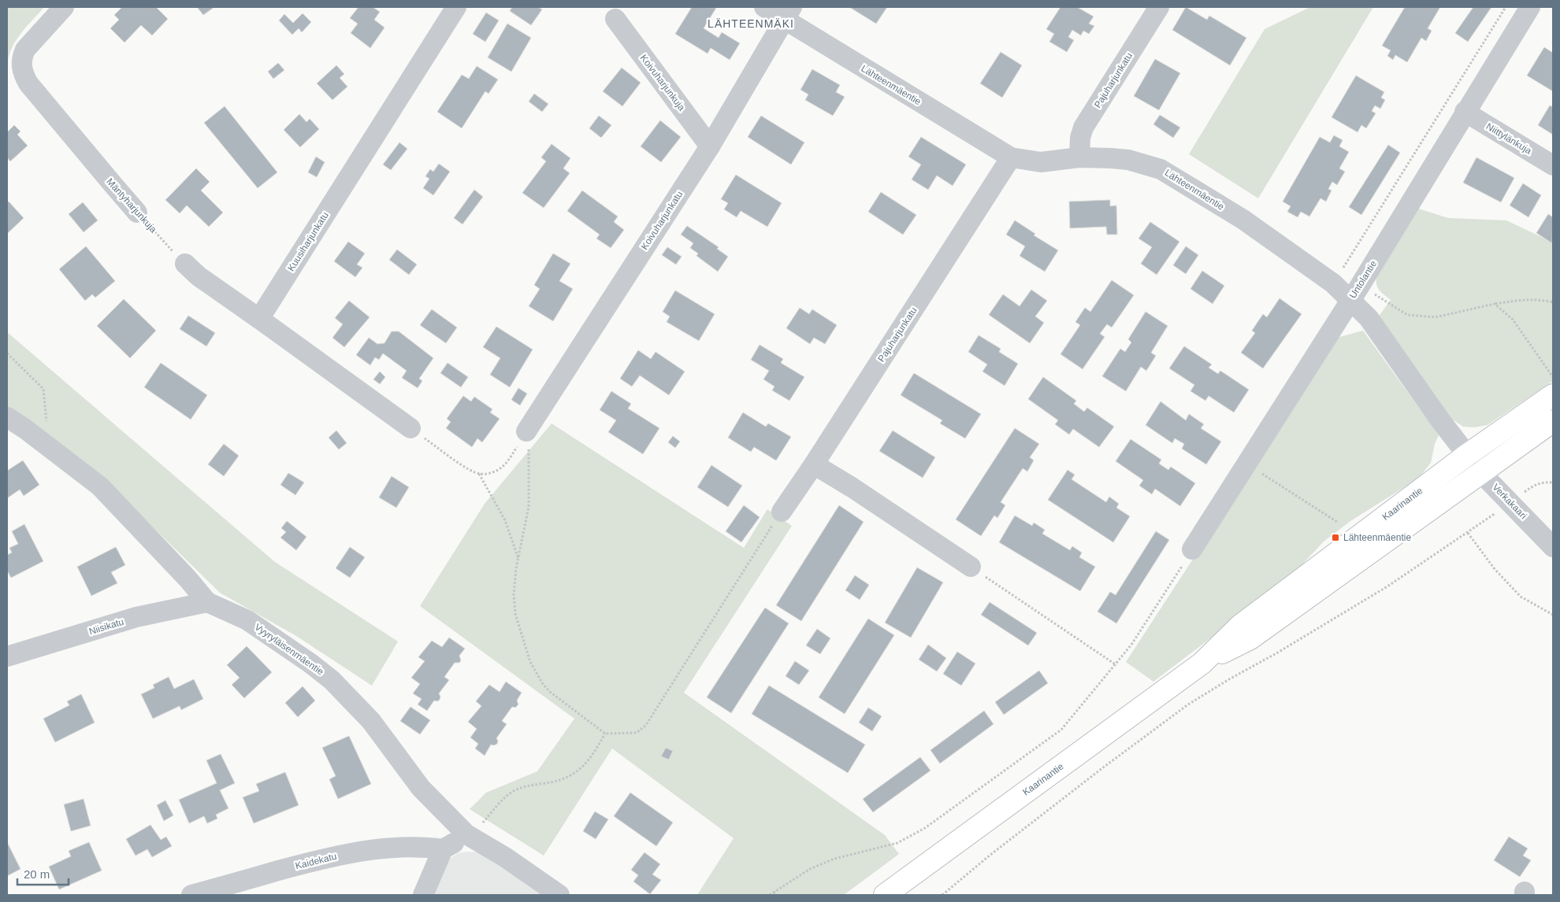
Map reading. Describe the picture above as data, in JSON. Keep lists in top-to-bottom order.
{
  "streets": {
    "main road": ["Kaarinantie"],
    "street": [
      "Pajuharjunkatu",
      "Koivuharjunkuja",
      "Lähteenmäentie",
      "Niittylänkuja",
      "Mäntyharjunkuja",
      "Koivuharjunkatu",
      "Kuusiharjunkatu",
      "Untolantie",
      "Verkakaari",
      "Niisikatu",
      "Vyyryläisenmäentie",
      "Kaidekatu"
    ]
  },
  "crossings": [
    ["Pajuharjunkatu", "Lähteenmäentie"],
    ["Koivuharjunkuja", "Koivuharjunkatu"],
    ["Lähteenmäentie", "Koivuharjunkatu"],
    ["Lähteenmäentie", "Untolantie"],
    ["Lähteenmäentie", "Verkakaari"],
    ["Lähteenmäentie", "Kaarinantie"],
    ["Niittylänkuja", "Untolantie"],
    ["Verkakaari", "Kaarinantie"],
    ["Niisikatu", "Vyyryläisenmäentie"]
  ],
  "districts": ["LÄHTEENMÄKI"],
  "places": {
    "transit": ["Lähteenmäentie"]
  },
  "scale_bar": "20 m"
}
